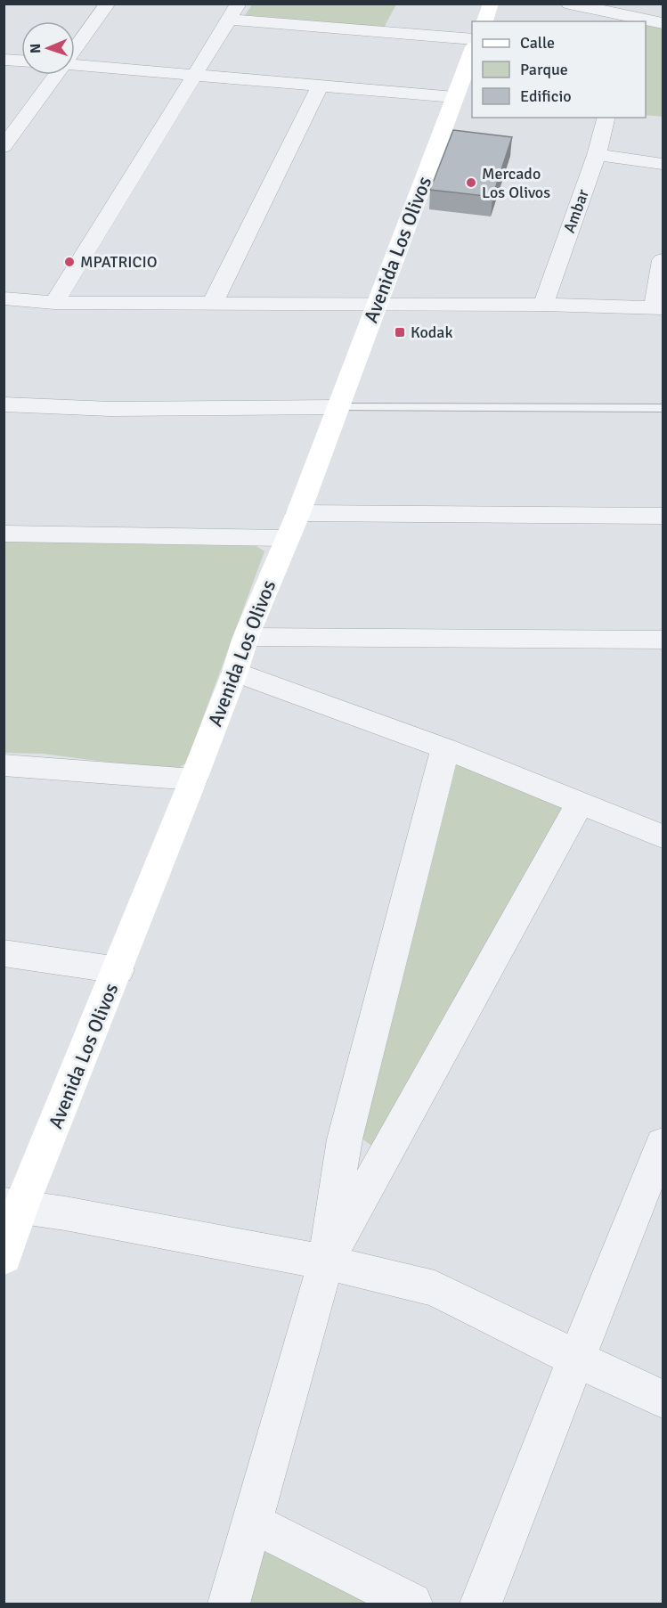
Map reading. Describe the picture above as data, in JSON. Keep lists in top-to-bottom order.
{
  "streets": {
    "street": ["Ambar", "Avenida Los Olivos"]
  },
  "places": {
    "other": ["Mercado Los Olivos", "MPATRICIO"],
    "transit": ["Kodak"]
  },
  "legend": ["Calle", "Parque", "Edificio"],
  "north": "left"
}
